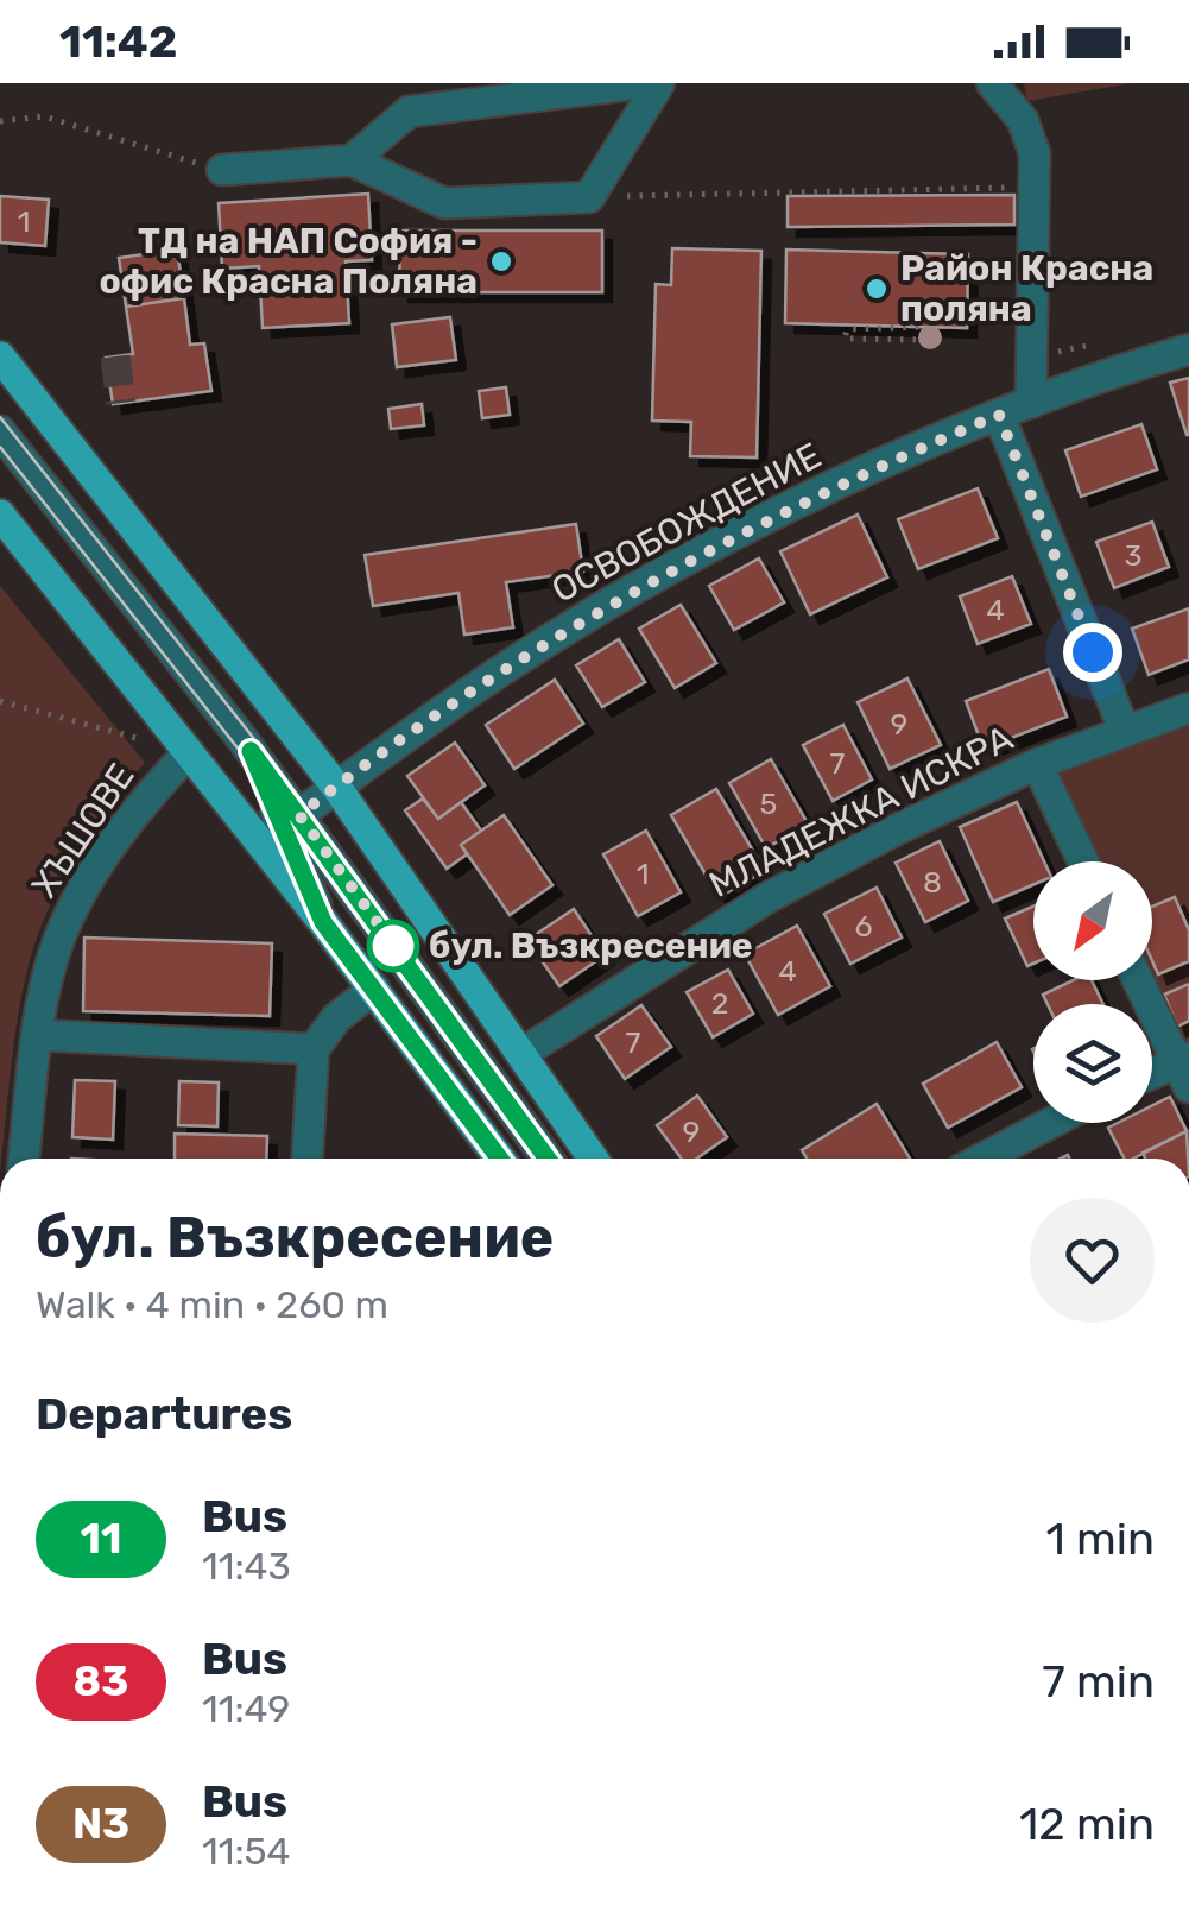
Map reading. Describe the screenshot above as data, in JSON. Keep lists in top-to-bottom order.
{
  "streets": {
    "street": ["ОСВОБОЖДЕНИЕ", "МЛАДЕЖКА ИСКРА", "ХЪШОВЕ"]
  },
  "places": ["ТД на НАП София - офис Красна Поляна", "Район Красна поляна", "бул. Възкресение"],
  "lines": ["bus line 11"],
  "house_numbers": [
    "1",
    "3",
    "4",
    "9",
    "7",
    "5",
    "1",
    "8",
    "6",
    "4",
    "2",
    "7",
    "9"
  ],
  "north": "bottom left",
  "page": {
    "status": "11:42",
    "heading": [
      ["бул. Възкресение", "Walk · 4 min · 260 m"],
      "Departures"
    ],
    "list": [
      {
        "mark": "11",
        "name": "Bus",
        "note": "11:43",
        "value": "1 min"
      },
      {
        "mark": "83",
        "name": "Bus",
        "note": "11:49",
        "value": "7 min"
      },
      {
        "mark": "N3",
        "name": "Bus",
        "note": "11:54",
        "value": "12 min"
      }
    ]
  }
}
